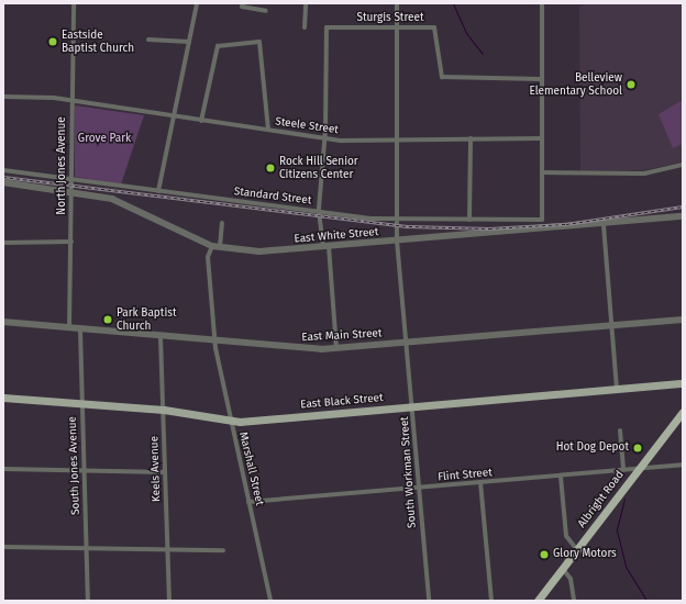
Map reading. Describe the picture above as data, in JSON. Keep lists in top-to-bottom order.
{
  "streets": {
    "highway": ["Albright Road"],
    "main road": ["East Black Street"],
    "street": [
      "Sturgis Street",
      "Steele Street",
      "North Jones Avenue",
      "Standard Street",
      "East White Street",
      "East Main Street",
      "South Jones Avenue",
      "Keels Avenue",
      "Marshall Street",
      "South Workman Street",
      "Flint Street"
    ]
  },
  "crossings": [
    ["Sturgis Street", "Steele Street"],
    ["Sturgis Street", "South Workman Street"],
    ["Steele Street", "North Jones Avenue"],
    ["Steele Street", "South Workman Street"],
    ["North Jones Avenue", "Standard Street"],
    ["North Jones Avenue", "East White Street"],
    ["North Jones Avenue", "East Main Street"],
    ["Standard Street", "South Workman Street"],
    ["East White Street", "Marshall Street"],
    ["East White Street", "South Workman Street"],
    ["East Main Street", "South Jones Avenue"],
    ["East Main Street", "Keels Avenue"],
    ["East Main Street", "Marshall Street"],
    ["East Main Street", "South Workman Street"],
    ["East Black Street", "South Jones Avenue"],
    ["East Black Street", "Keels Avenue"],
    ["East Black Street", "Marshall Street"],
    ["East Black Street", "South Workman Street"],
    ["Marshall Street", "Flint Street"],
    ["South Workman Street", "Flint Street"],
    ["Flint Street", "Albright Road"]
  ],
  "parks": ["Grove Park"],
  "places": [
    "Eastside Baptist Church",
    "Belleview Elementary School",
    "Rock Hill Senior Citizens Center",
    "Park Baptist Church",
    "Hot Dog Depot",
    "Glory Motors"
  ]
}
